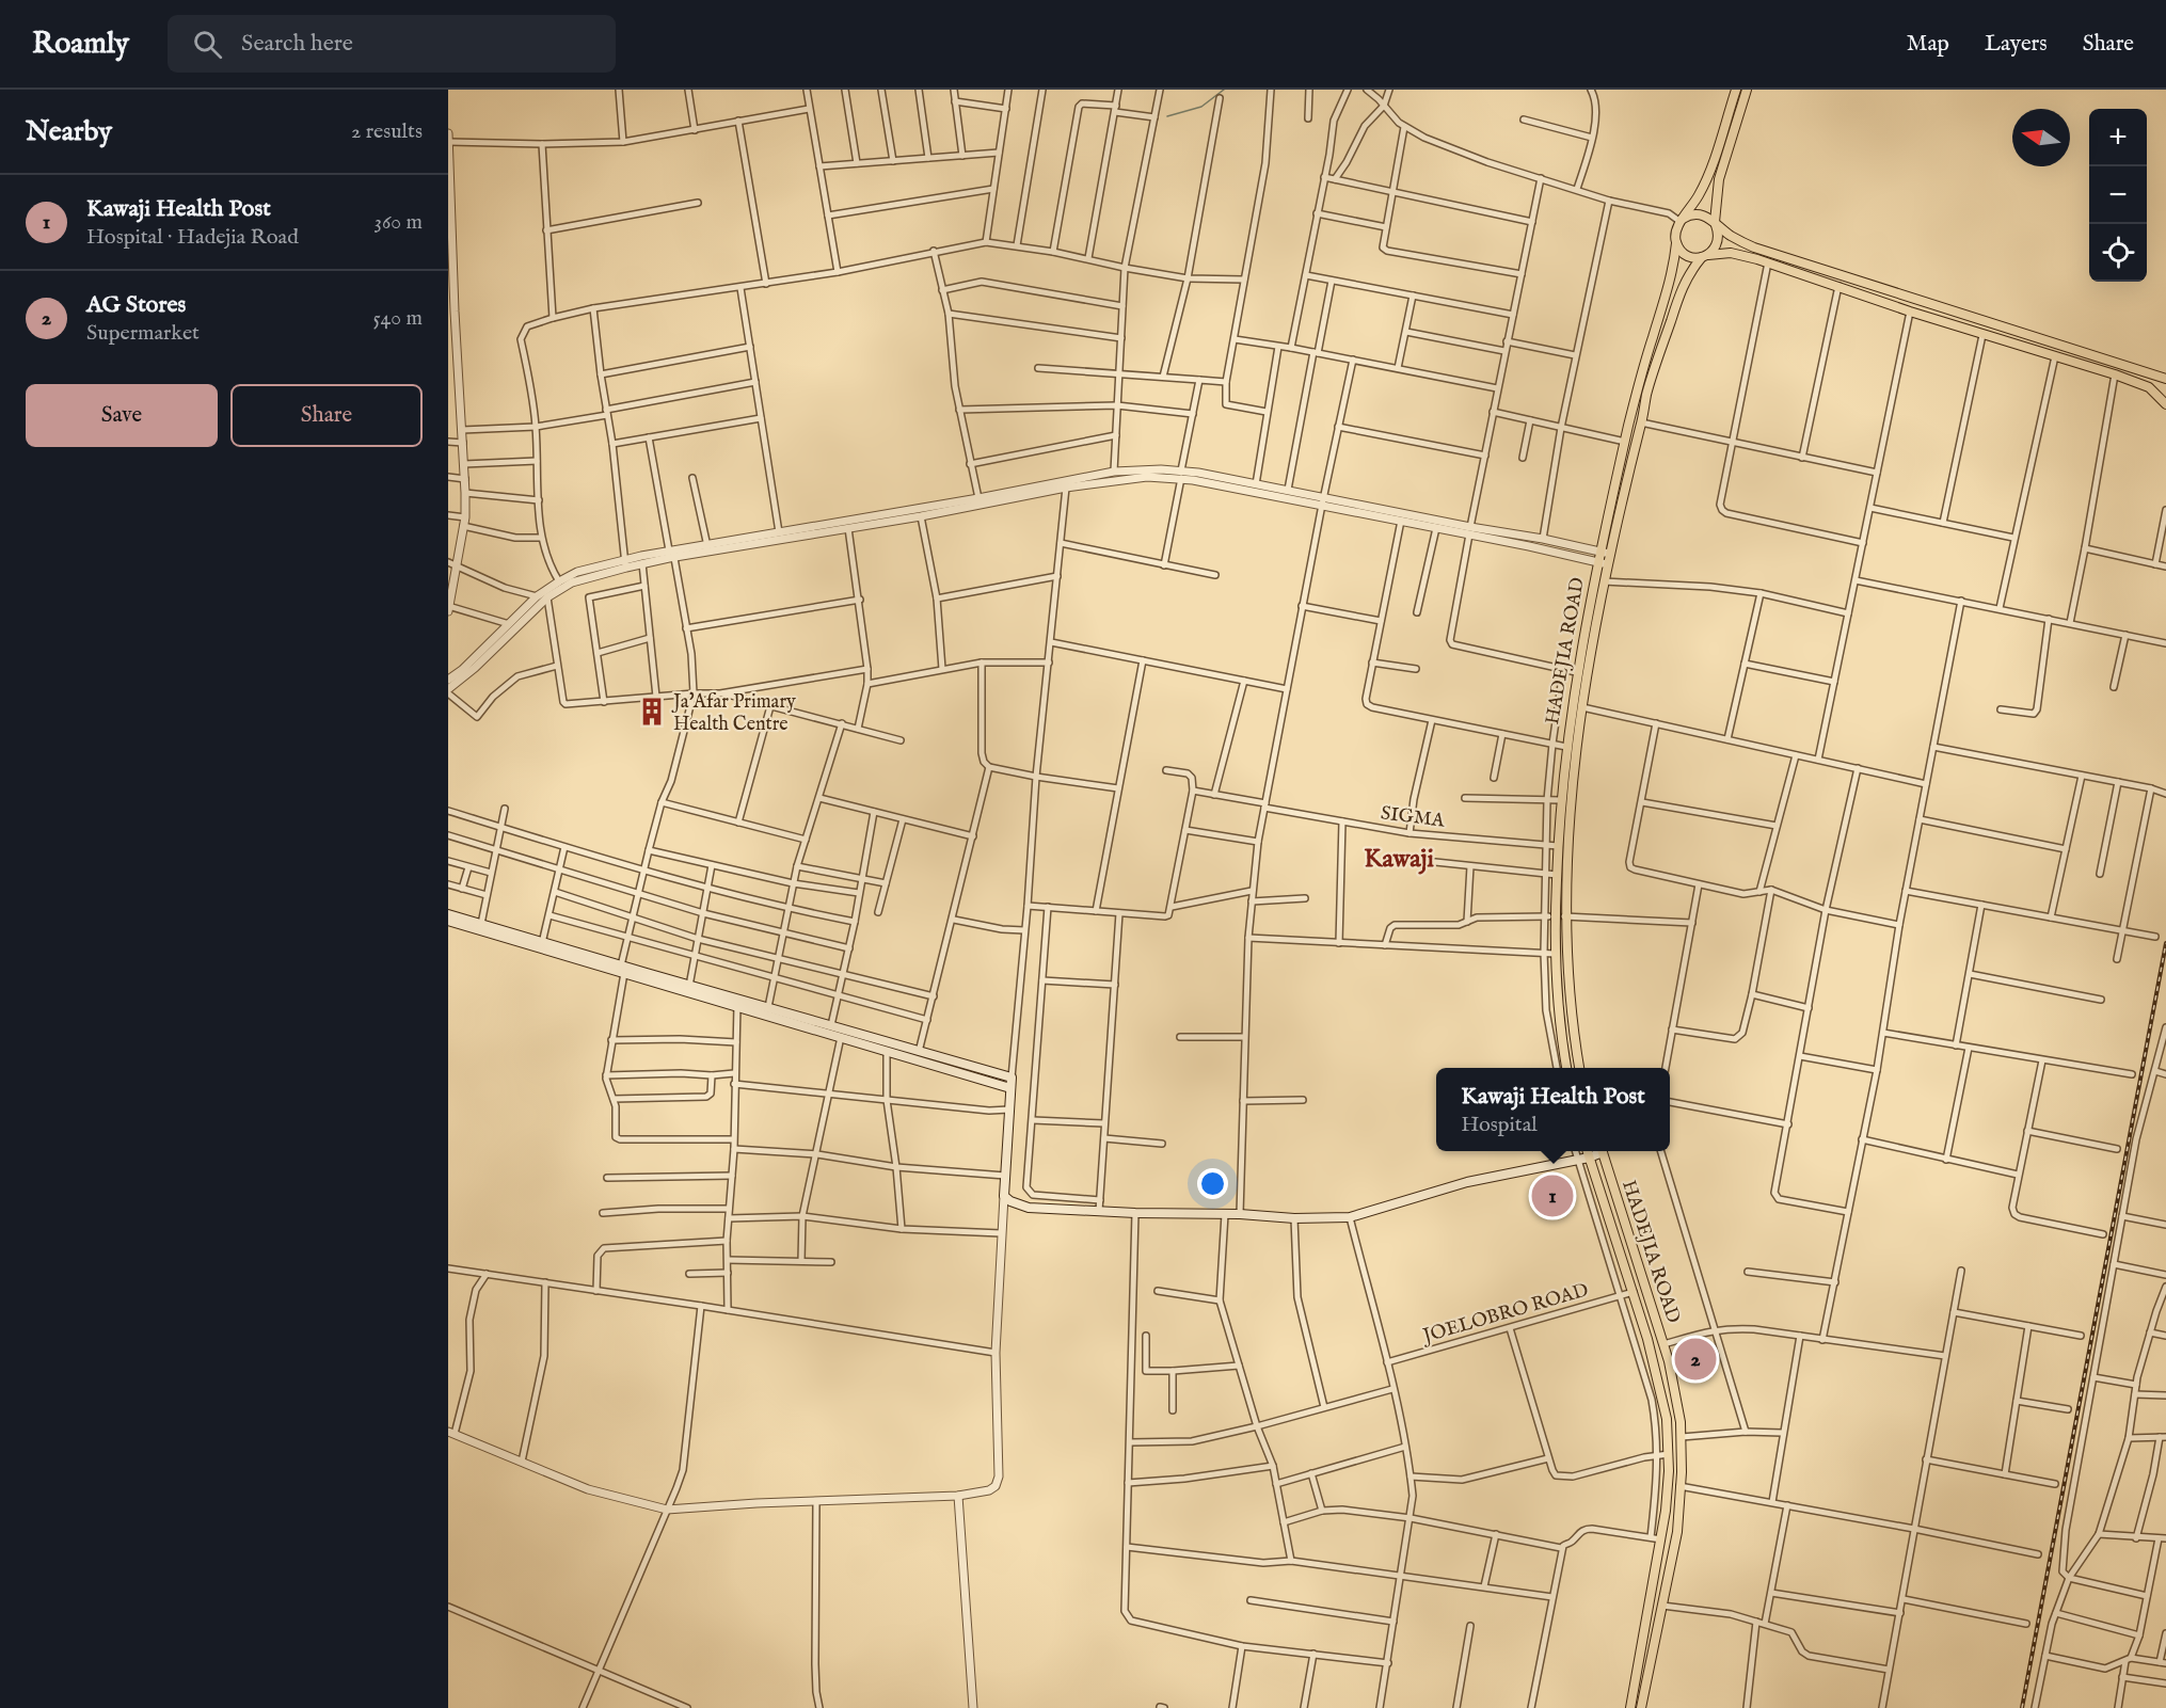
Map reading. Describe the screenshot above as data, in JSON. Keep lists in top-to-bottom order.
{
  "streets": {
    "main road": ["HADEJIA ROAD"],
    "street": ["SIGMA", "JOELOBRO ROAD"]
  },
  "crossings": [
    ["HADEJIA ROAD", "SIGMA"],
    ["HADEJIA ROAD", "JOELOBRO ROAD"]
  ],
  "districts": ["Kawaji"],
  "places": {
    "building": ["Ja'Afar Primary Health Centre"]
  },
  "north": "left",
  "page": {
    "header": "Roamly",
    "search": "Search here",
    "nav": ["Map", "Layers", "Share"],
    "heading": ["Nearby", "2 results"],
    "map_buttons": ["+", "−"],
    "list": [
      {
        "mark": "1",
        "name": "Kawaji Health Post",
        "note": "Hospital · Hadejia Road",
        "value": "360 m"
      },
      {
        "mark": "2",
        "name": "AG Stores",
        "note": "Supermarket",
        "value": "540 m"
      }
    ],
    "buttons": ["Save", "Share"],
    "popup": ["Kawaji Health Post", "Hospital"],
    "pins": ["1", "2"]
  }
}
